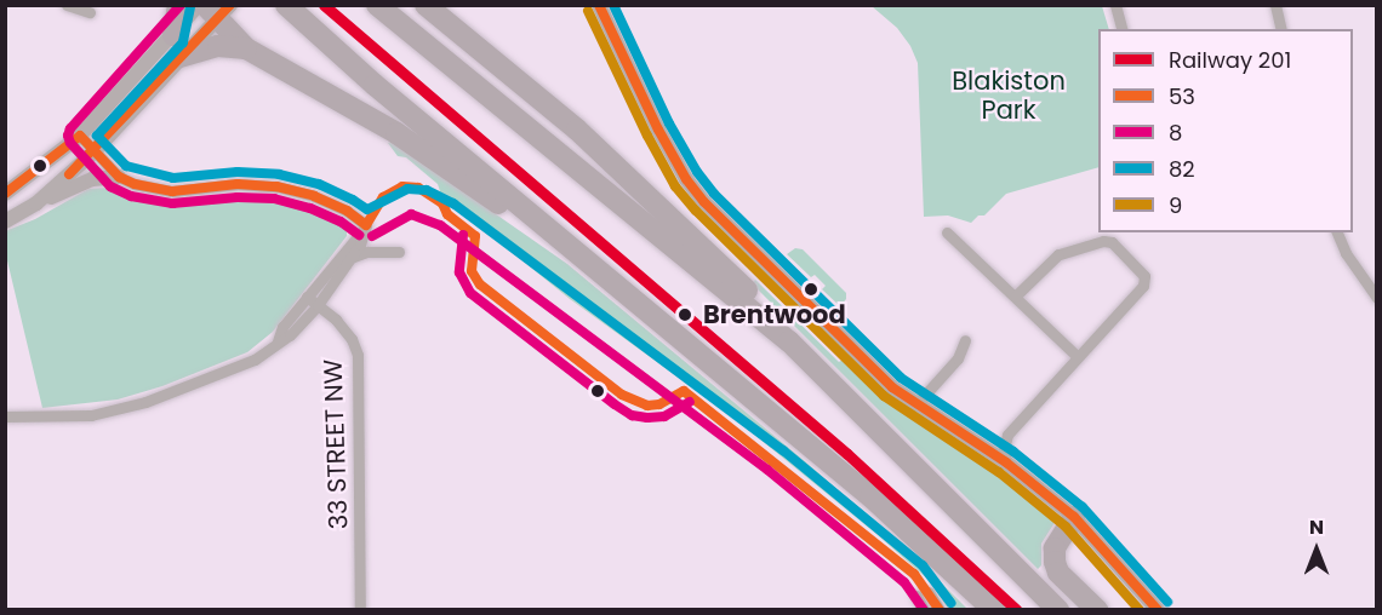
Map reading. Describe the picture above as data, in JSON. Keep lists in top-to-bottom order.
{
  "streets": {
    "street": ["33 STREET NW"]
  },
  "parks": ["Blakiston Park"],
  "places": ["Brentwood"],
  "lines": [
    "rail line 201",
    "transit line 53",
    "transit line 8",
    "transit line 82",
    "transit line 9"
  ],
  "legend": [
    "Railway 201",
    "53",
    "8",
    "82",
    "9"
  ],
  "north": "top"
}
